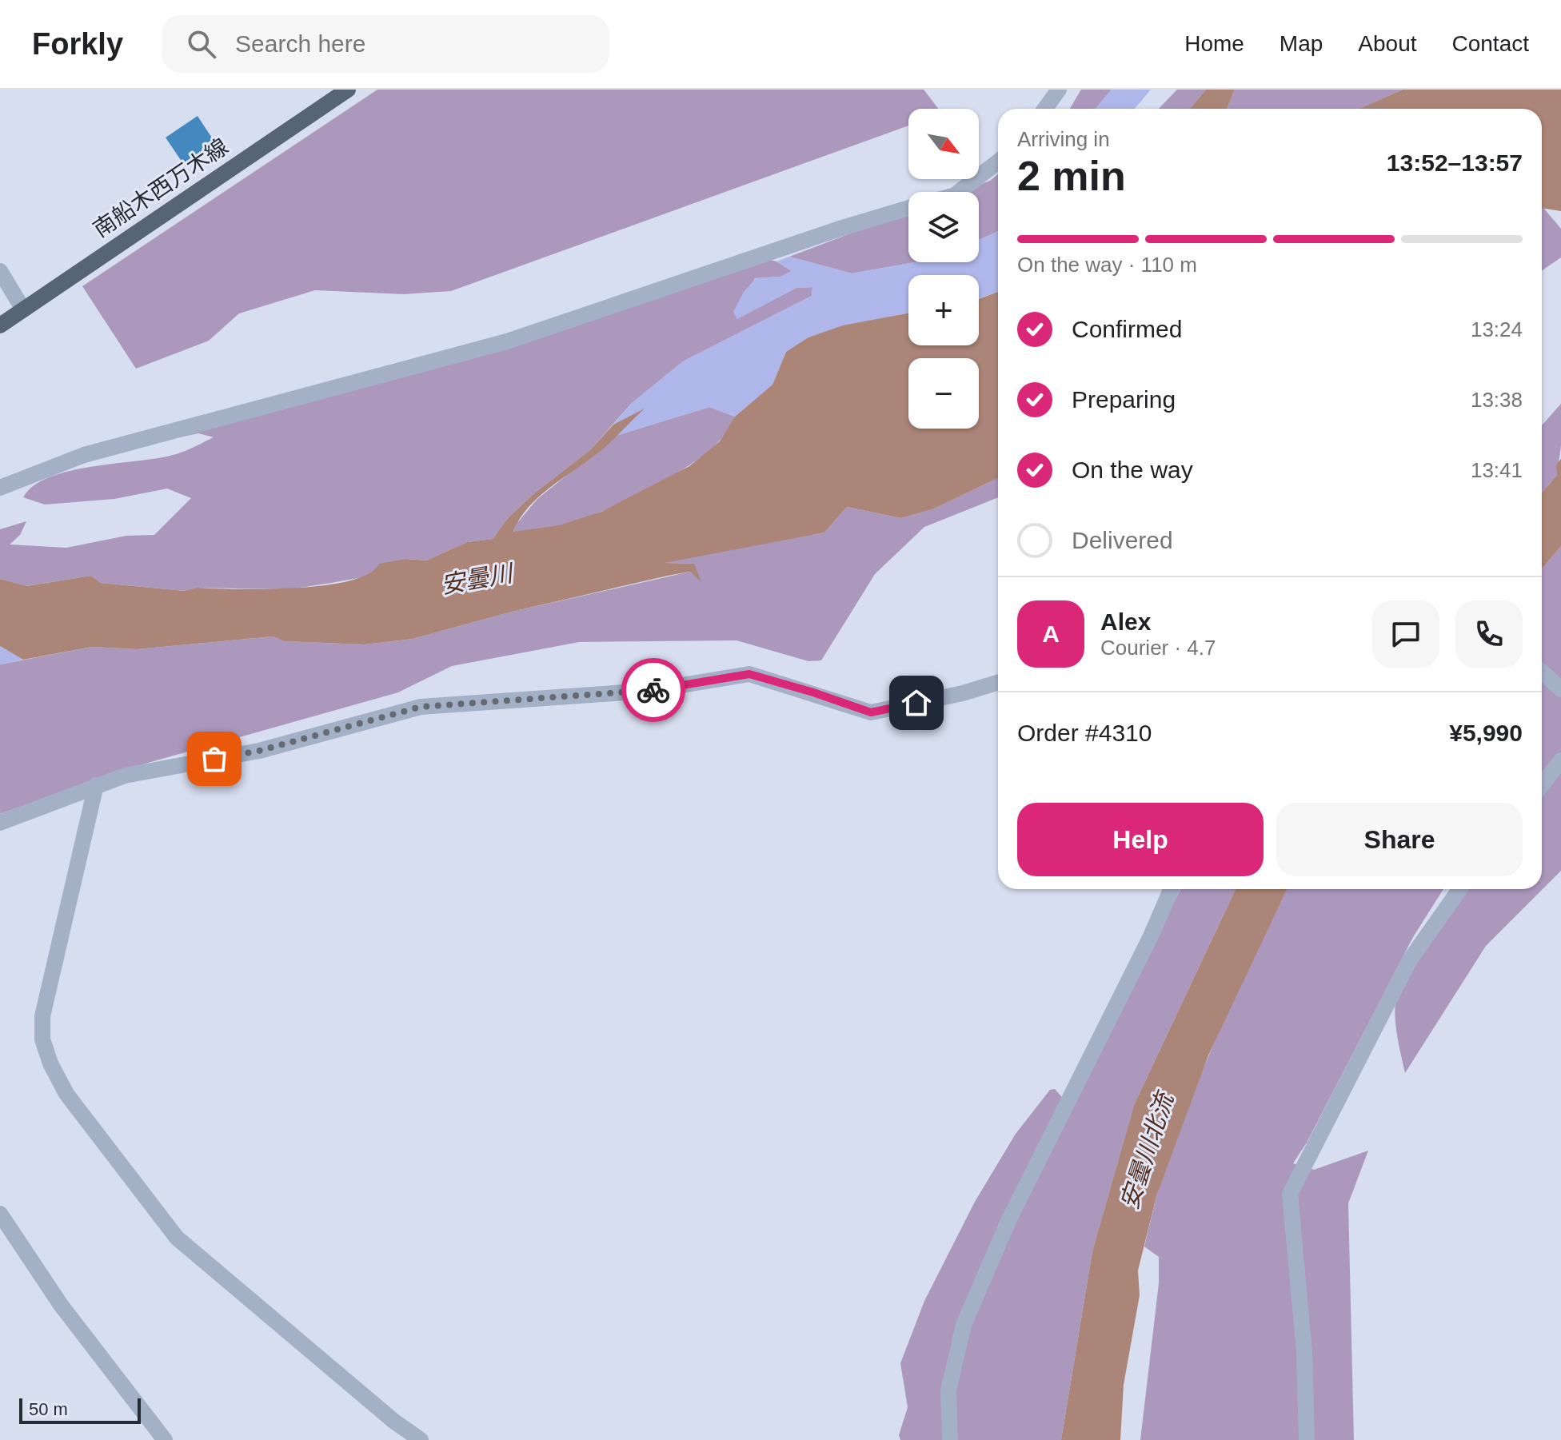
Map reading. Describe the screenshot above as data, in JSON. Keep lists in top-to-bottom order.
{
  "streets": {
    "main road": ["南船木西万木線"]
  },
  "water": ["安曇川", "安曇川北流"],
  "scale_bar": "50 m",
  "north": "bottom right",
  "page": {
    "header": "Forkly",
    "search": "Search here",
    "nav": [
      "Home",
      "Map",
      "About",
      "Contact"
    ],
    "map_buttons": ["+", "−"],
    "heading": ["2 min", "Arriving in", "13:52–13:57"],
    "panel": [
      "Alex",
      "Courier · 4.7",
      "Order #4310",
      "¥5,990"
    ],
    "bar": "On the way · 110 m",
    "list": [
      ["Confirmed", "13:24"],
      ["Preparing", "13:38"],
      ["On the way", "13:41"],
      "Delivered"
    ],
    "round": "A",
    "buttons": ["Help", "Share"],
    "scale": "50 m"
  }
}
